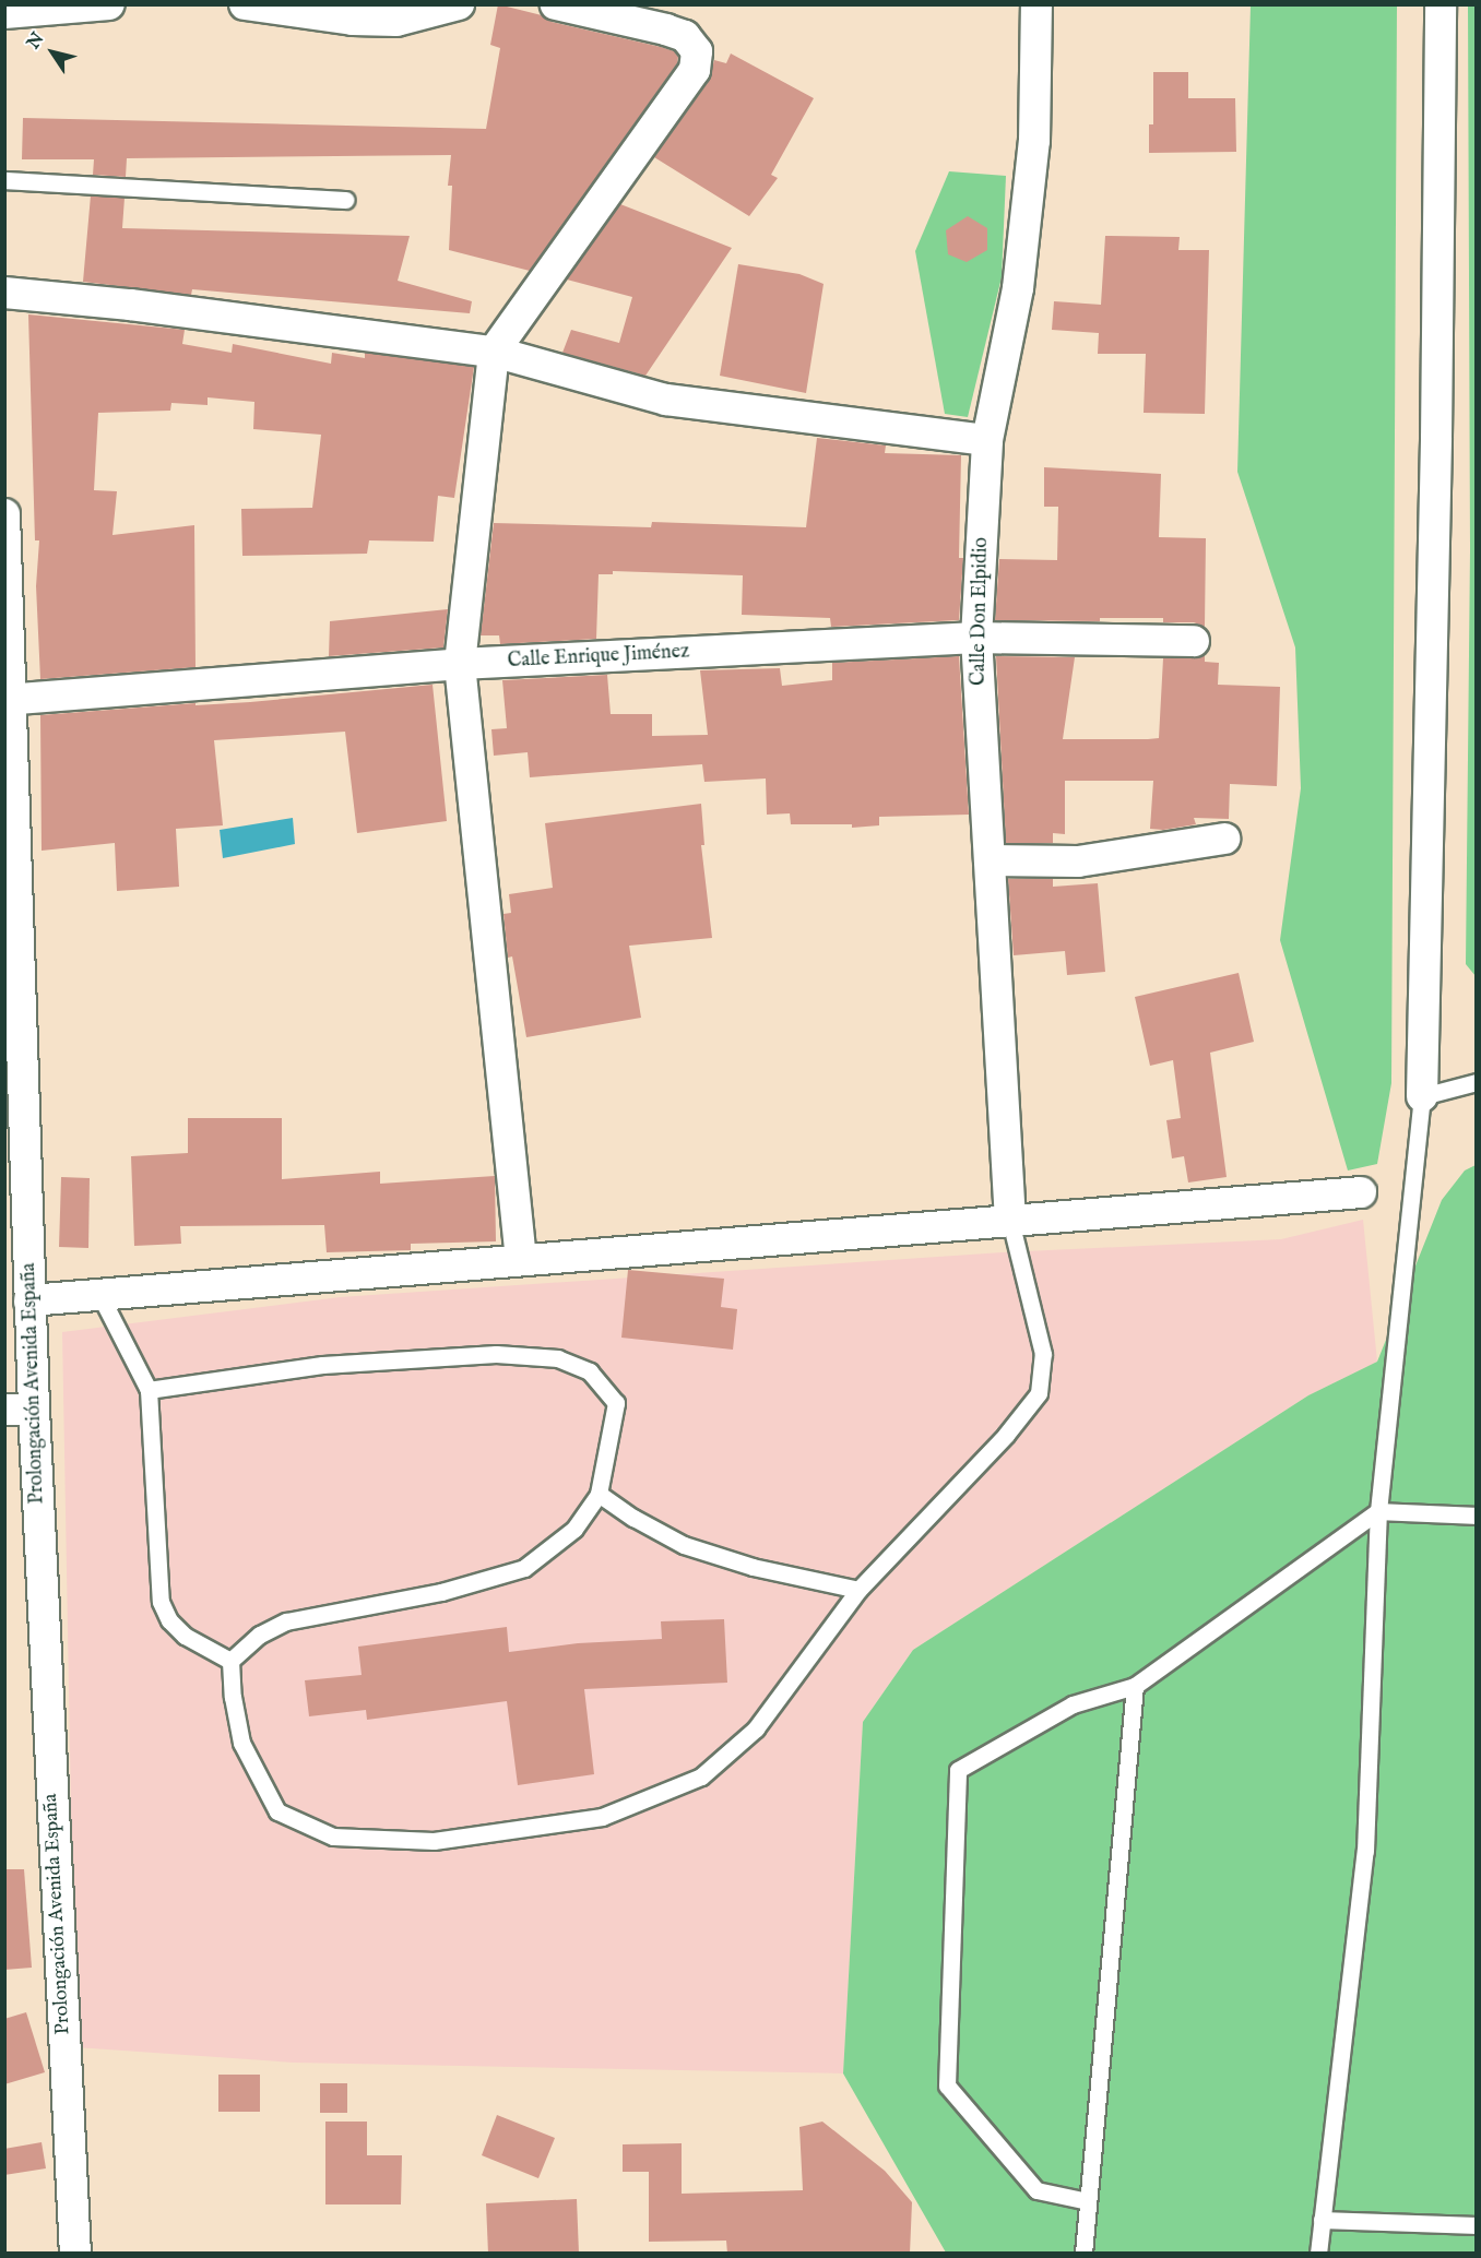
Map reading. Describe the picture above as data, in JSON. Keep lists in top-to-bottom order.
{
  "streets": {
    "street": ["Calle Don Elpidio", "Calle Enrique Jiménez", "Prolongación Avenida España"]
  },
  "crossings": [
    ["Calle Don Elpidio", "Calle Enrique Jiménez"],
    ["Calle Enrique Jiménez", "Prolongación Avenida España"]
  ],
  "north": "top left"
}
